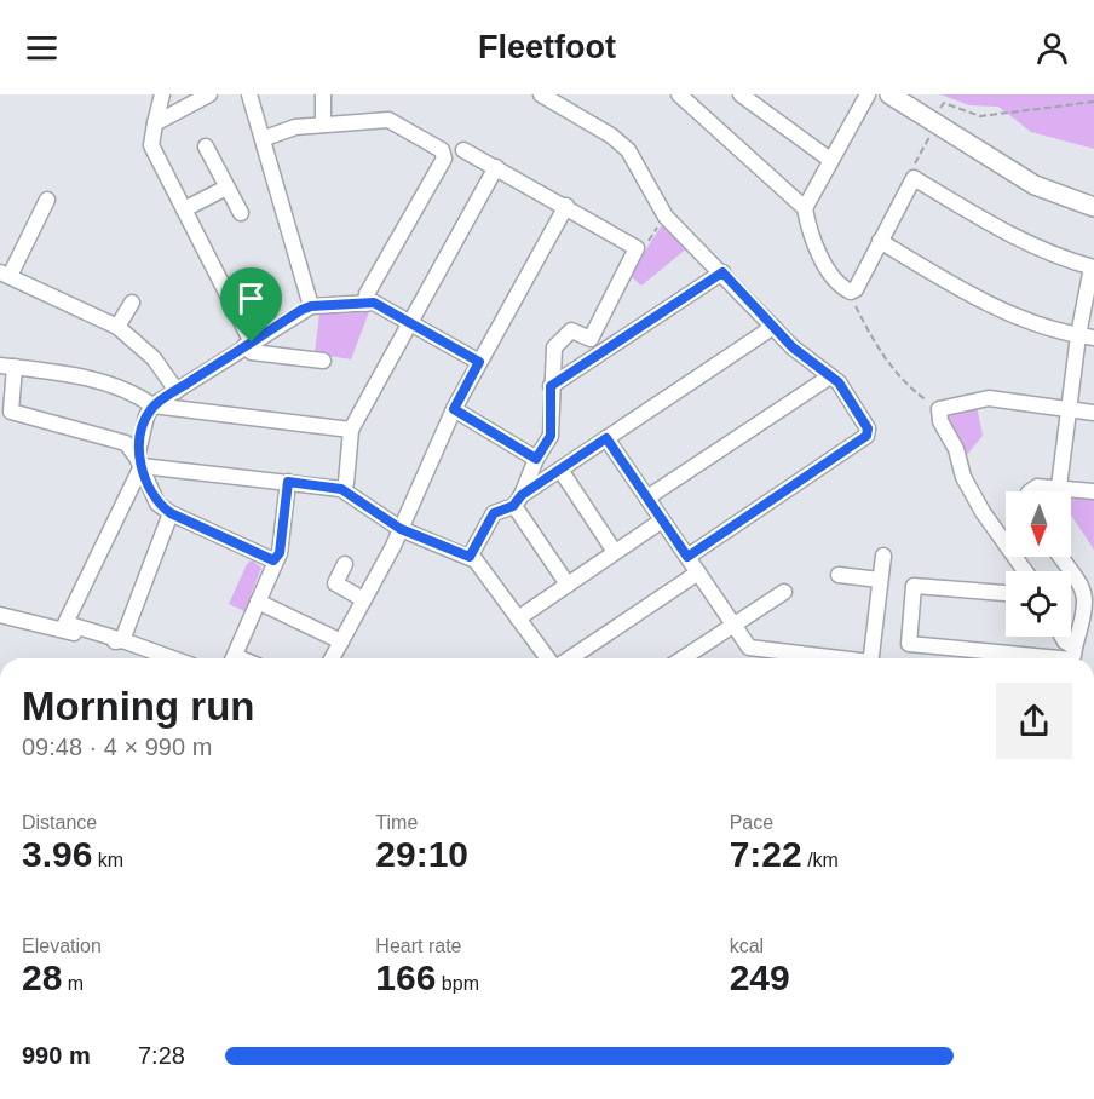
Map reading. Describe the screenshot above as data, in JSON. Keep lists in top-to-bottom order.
{
  "north": "bottom",
  "page": {
    "header": "Fleetfoot",
    "heading": ["Morning run", "09:48 · 4 × 990 m"],
    "stats": [
      ["Distance", "3.96 km"],
      ["Time", "29:10"],
      ["Pace", "7:22 /km"],
      ["Elevation", "28 m"],
      ["Heart rate", "166 bpm"],
      ["kcal", "249"]
    ],
    "list": [
      {
        "name": "990 m",
        "note": "7:28"
      }
    ]
  }
}
